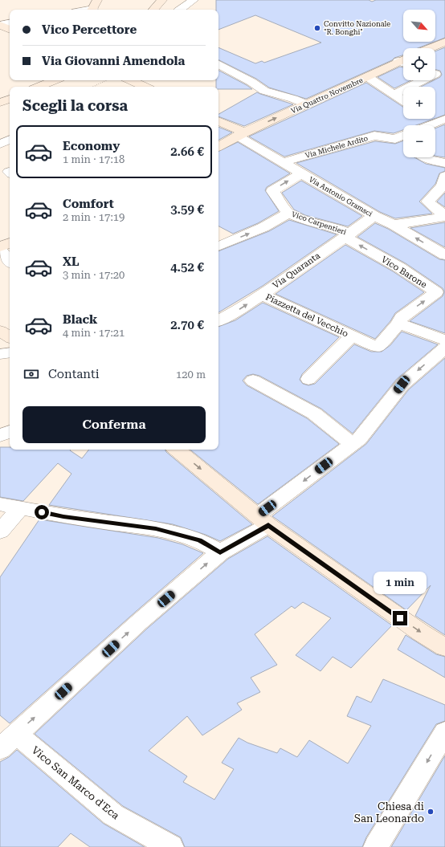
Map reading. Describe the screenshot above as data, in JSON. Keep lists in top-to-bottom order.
{
  "streets": {
    "street": [
      "Via Quattro Novembre",
      "Via Michele Ardito",
      "Via Antonio Gramsci",
      "Vico Carpentieri",
      "Via Quaranta",
      "Vico Barone",
      "Piazzetta del Vecchio",
      "Vico San Marco d'Eca"
    ]
  },
  "crossings": [
    ["Via Quattro Novembre", "Via Antonio Gramsci"],
    ["Via Michele Ardito", "Via Antonio Gramsci"],
    ["Via Antonio Gramsci", "Via Quaranta"],
    ["Vico Carpentieri", "Via Quaranta"],
    ["Vico Carpentieri", "Vico Barone"],
    ["Via Quaranta", "Vico Barone"],
    ["Via Quaranta", "Piazzetta del Vecchio"],
    ["Vico Barone", "Piazzetta del Vecchio"]
  ],
  "places": ["Convitto Nazionale \"R. Bonghi\"", "Chiesa di San Leonardo"],
  "north": "bottom right",
  "page": {
    "map_buttons": ["+", "−"],
    "banner": ["Vico Percettore", "Via Giovanni Amendola"],
    "heading": "Scegli la corsa",
    "list": [
      {
        "name": "Economy",
        "note": "1 min · 17:18",
        "value": "2.66 €"
      },
      {
        "name": "Comfort",
        "note": "2 min · 17:19",
        "value": "3.59 €"
      },
      {
        "name": "XL",
        "note": "3 min · 17:20",
        "value": "4.52 €"
      },
      {
        "name": "Black",
        "note": "4 min · 17:21",
        "value": "2.70 €"
      }
    ],
    "pay": ["Contanti", "120 m"],
    "buttons": "Conferma",
    "bubble": "1 min"
  }
}
